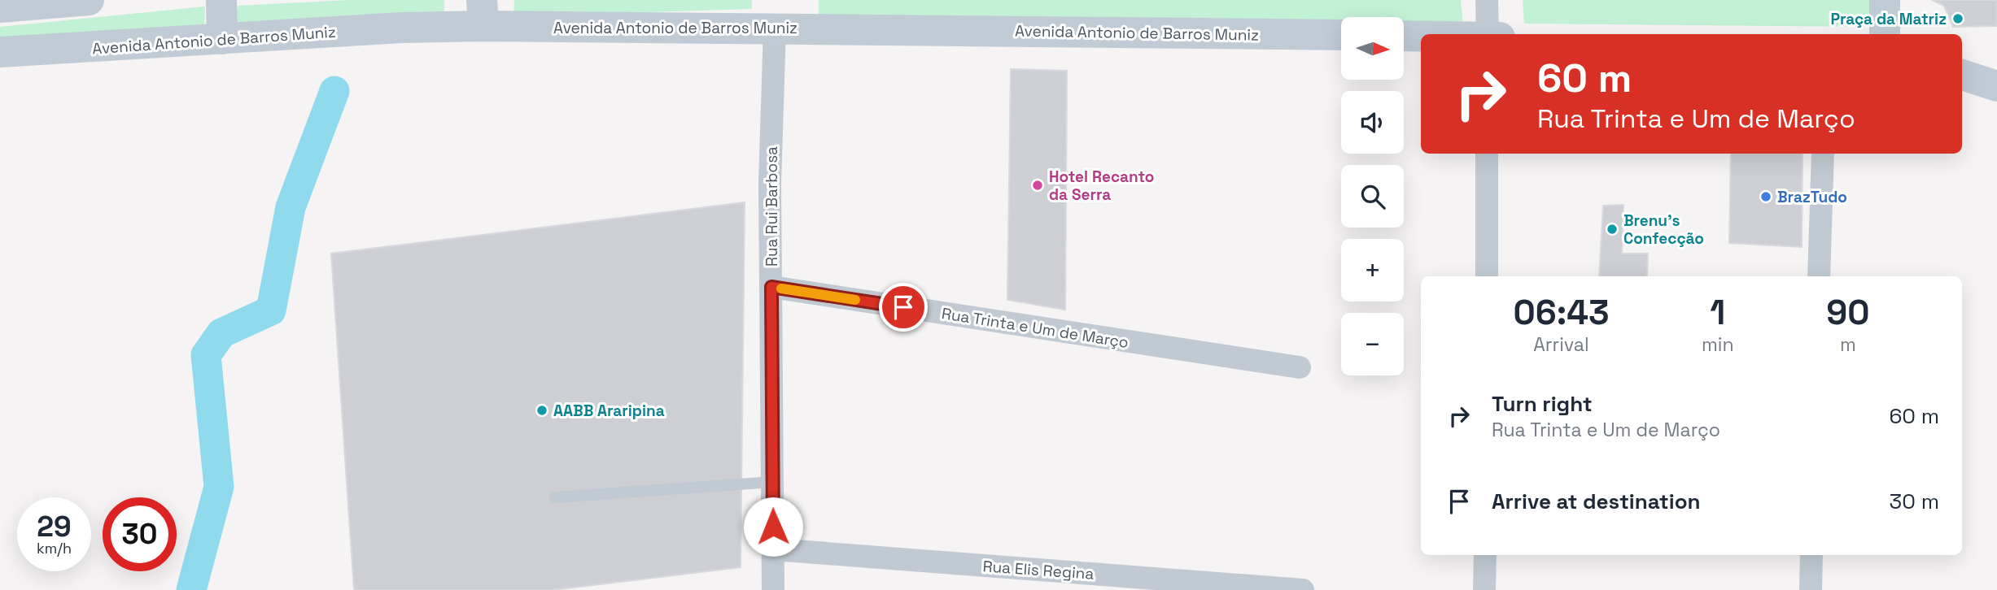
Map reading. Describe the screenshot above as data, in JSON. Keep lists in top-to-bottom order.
{
  "streets": {
    "main road": ["Avenida Antonio de Barros Muniz"],
    "street": ["Rua Rui Barbosa", "Rua Trinta e Um de Março", "Rua Elis Regina"]
  },
  "crossings": [
    ["Avenida Antonio de Barros Muniz", "Rua Rui Barbosa"],
    ["Rua Rui Barbosa", "Rua Trinta e Um de Março"],
    ["Rua Rui Barbosa", "Rua Elis Regina"]
  ],
  "places": [
    "Praça da Matriz",
    "Hotel Recanto da Serra",
    "BrazTudo",
    "Brenu's Confecção",
    "AABB Araripina"
  ],
  "north": "right",
  "page": {
    "map_buttons": ["+", "−"],
    "turn": ["60 m", "Rua Trinta e Um de Março"],
    "eta": [
      "06:43",
      "Arrival",
      "1",
      "min",
      "90",
      "m"
    ],
    "list": [
      {
        "name": "Turn right",
        "note": "Rua Trinta e Um de Março",
        "value": "60 m"
      },
      {
        "name": "Arrive at destination",
        "value": "30 m"
      }
    ],
    "speed": "29 km/h",
    "limit": "30"
  }
}
